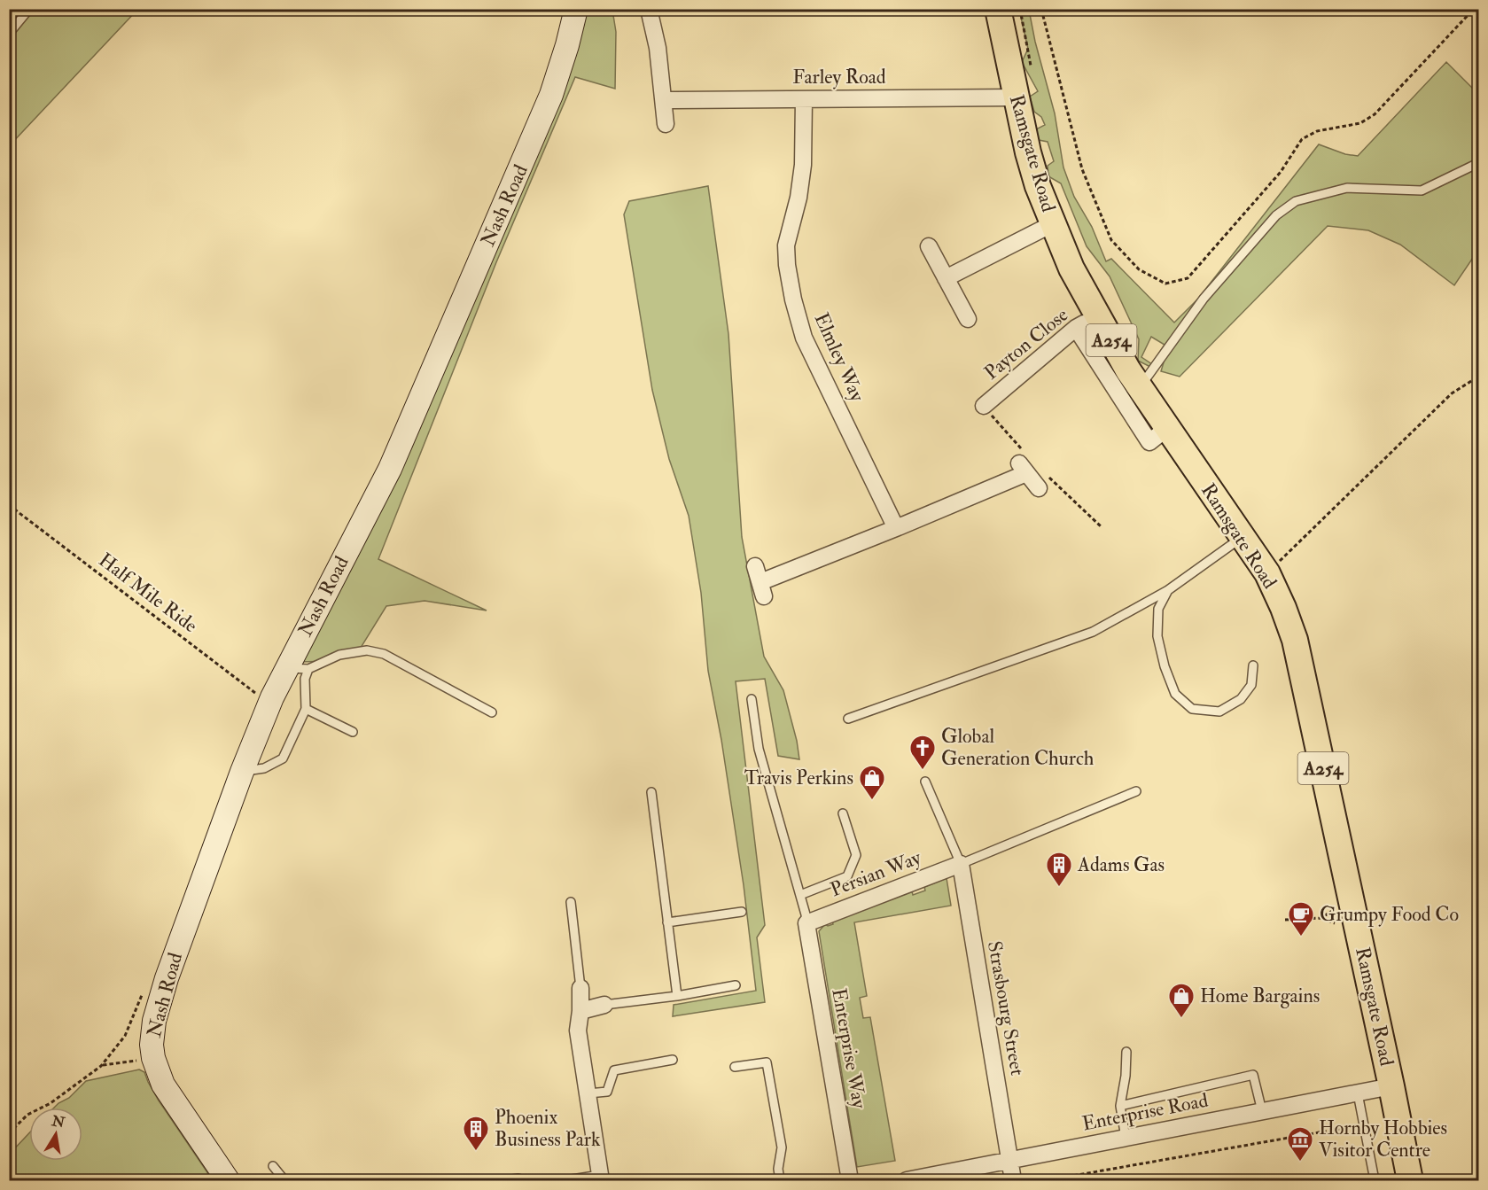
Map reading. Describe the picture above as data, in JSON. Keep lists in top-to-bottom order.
{
  "streets": {
    "main road": ["Ramsgate Road", "A254"],
    "street": [
      "Farley Road",
      "Nash Road",
      "Payton Close",
      "Elmley Way",
      "Persian Way",
      "Strasbourg Street",
      "Enterprise Way",
      "Enterprise Road"
    ],
    "path": ["Half Mile Ride"]
  },
  "crossings": [
    ["Farley Road", "Ramsgate Road"],
    ["Farley Road", "Elmley Way"],
    ["Ramsgate Road", "Payton Close"],
    ["Ramsgate Road", "Enterprise Road"],
    ["Nash Road", "Half Mile Ride"],
    ["Persian Way", "Strasbourg Street"],
    ["Persian Way", "Enterprise Way"],
    ["Strasbourg Street", "Enterprise Road"]
  ],
  "places": {
    "church": ["Global Generation Church"],
    "shop": ["Travis Perkins", "Home Bargains"],
    "building": ["Adams Gas", "Phoenix Business Park"],
    "cafe": ["Grumpy Food Co"],
    "museum": ["Hornby Hobbies Visitor Centre"]
  },
  "north": "top"
}
